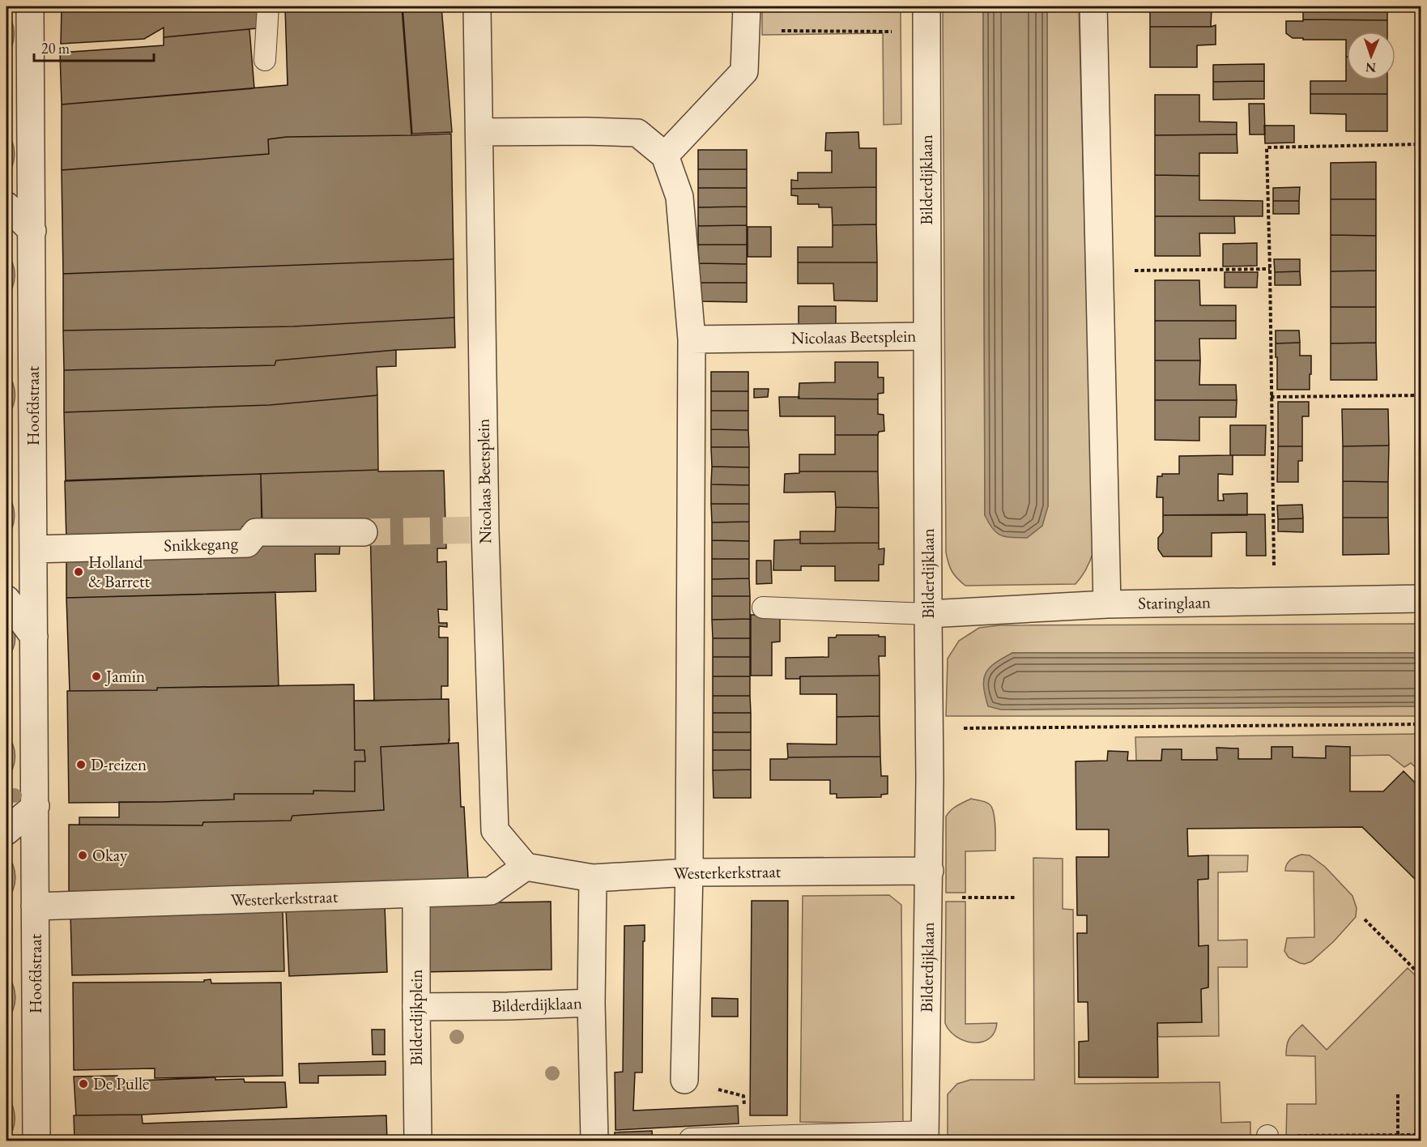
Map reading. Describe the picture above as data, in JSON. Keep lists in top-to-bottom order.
{
  "streets": {
    "street": [
      "Bilderdijklaan",
      "Nicolaas Beetsplein",
      "Hoofdstraat",
      "Snikkegang",
      "Staringlaan",
      "Westerkerkstraat",
      "Bilderdijkplein"
    ]
  },
  "crossings": [
    ["Bilderdijklaan", "Nicolaas Beetsplein"],
    ["Bilderdijklaan", "Staringlaan"],
    ["Bilderdijklaan", "Westerkerkstraat"],
    ["Bilderdijklaan", "Bilderdijkplein"],
    ["Nicolaas Beetsplein", "Westerkerkstraat"],
    ["Hoofdstraat", "Snikkegang"],
    ["Hoofdstraat", "Westerkerkstraat"],
    ["Westerkerkstraat", "Bilderdijkplein"]
  ],
  "places": [
    "Holland & Barrett",
    "Jamin",
    "D-reizen",
    "Okay",
    "De Pulle"
  ],
  "scale_bar": "20 m",
  "north": "bottom"
}
